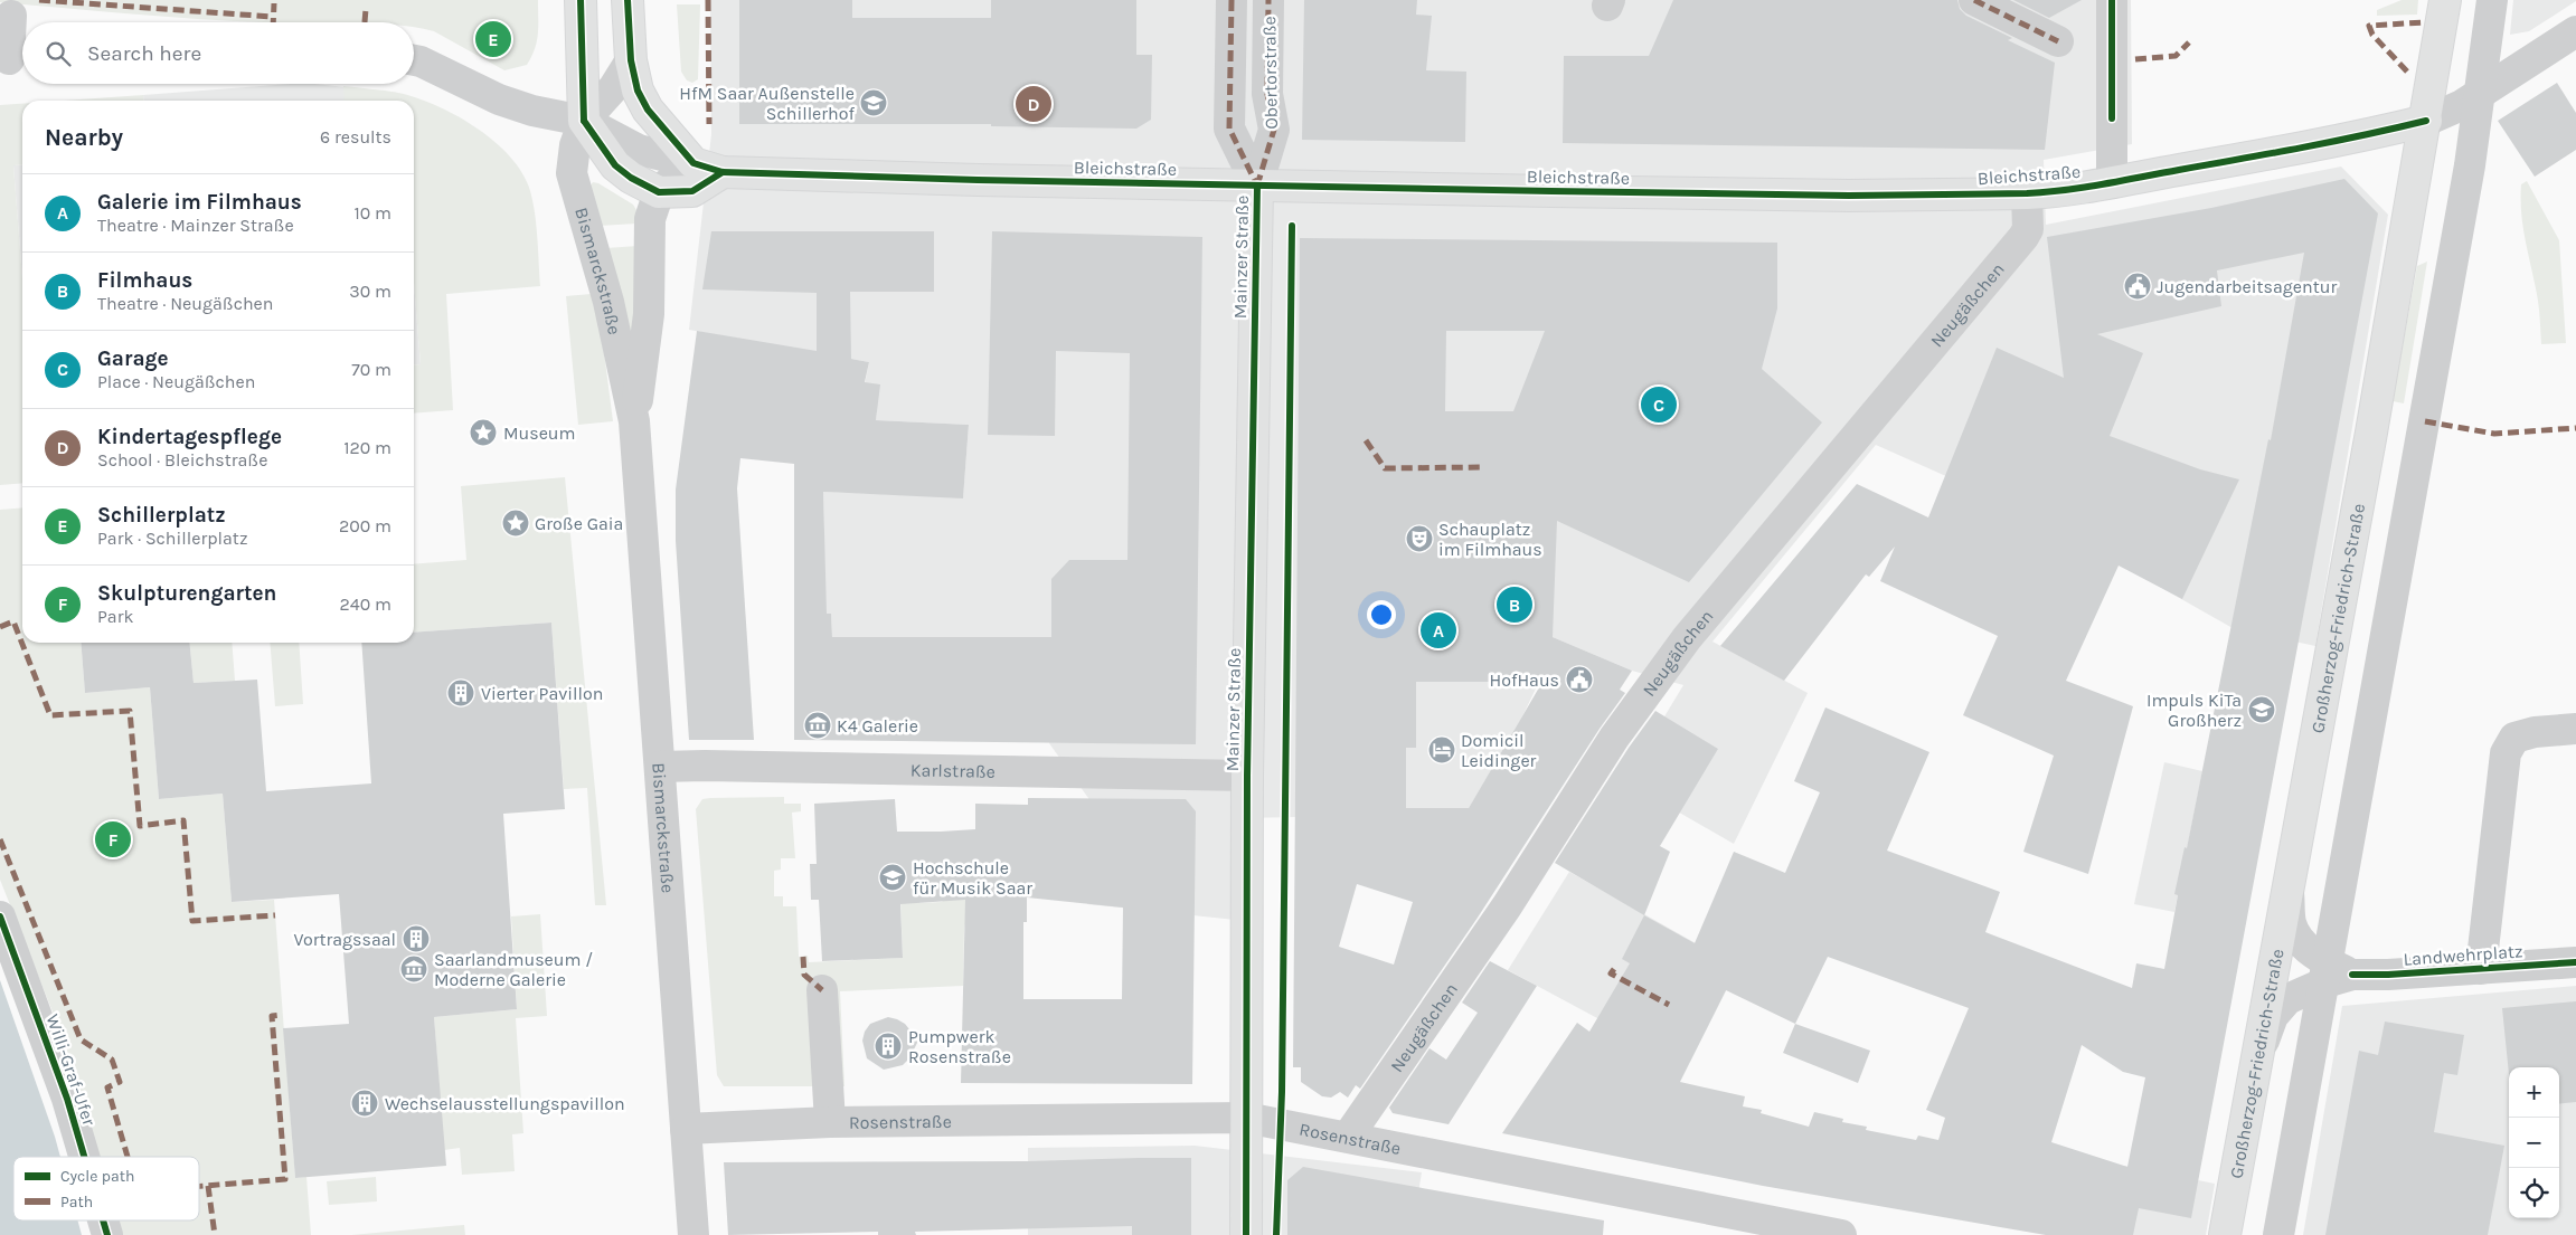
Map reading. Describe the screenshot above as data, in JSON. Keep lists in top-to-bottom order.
{
  "streets": {
    "main road": ["Bleichstraße", "Mainzer Straße", "Großherzog-Friedrich-Straße"],
    "street": [
      "Obertorstraße",
      "Bismarckstraße",
      "Neugäßchen",
      "Karlstraße",
      "Landwehrplatz",
      "Willi-Graf-Ufer",
      "Rosenstraße"
    ]
  },
  "crossings": [
    ["Obertorstraße", "Bleichstraße"],
    ["Obertorstraße", "Mainzer Straße"],
    ["Bleichstraße", "Mainzer Straße"],
    ["Bleichstraße", "Neugäßchen"],
    ["Bleichstraße", "Großherzog-Friedrich-Straße"],
    ["Mainzer Straße", "Karlstraße"],
    ["Mainzer Straße", "Rosenstraße"],
    ["Bismarckstraße", "Karlstraße"],
    ["Bismarckstraße", "Rosenstraße"],
    ["Neugäßchen", "Rosenstraße"]
  ],
  "places": {
    "school or university": ["HfM Saar Außenstelle Schillerhof", "Impuls KiTa Großherz", "Hochschule für Musik Saar"],
    "public building": ["Jugendarbeitsagentur", "HofHaus"],
    "place": ["Museum", "Große Gaia"],
    "theatre": ["Schauplatz im Filmhaus"],
    "building": [
      "Vierter Pavillon",
      "Vortragssaal",
      "Pumpwerk Rosenstraße",
      "Wechselausstellungspavillon"
    ],
    "museum": ["K4 Galerie", "Saarlandmuseum / Moderne Galerie"],
    "hotel": ["Domicil Leidinger"]
  },
  "legend": ["Cycle path", "Path"],
  "page": {
    "pins": [
      "E",
      "D",
      "C",
      "B",
      "A",
      "F"
    ],
    "search": "Search here",
    "heading": ["Nearby", "6 results"],
    "list": [
      {
        "mark": "A",
        "name": "Galerie im Filmhaus",
        "note": "Theatre · Mainzer Straße",
        "value": "10 m"
      },
      {
        "mark": "B",
        "name": "Filmhaus",
        "note": "Theatre · Neugäßchen",
        "value": "30 m"
      },
      {
        "mark": "C",
        "name": "Garage",
        "note": "Place · Neugäßchen",
        "value": "70 m"
      },
      {
        "mark": "D",
        "name": "Kindertagespflege",
        "note": "School · Bleichstraße",
        "value": "120 m"
      },
      {
        "mark": "E",
        "name": "Schillerplatz",
        "note": "Park · Schillerplatz",
        "value": "200 m"
      },
      {
        "mark": "F",
        "name": "Skulpturengarten",
        "note": "Park",
        "value": "240 m"
      }
    ],
    "map_buttons": ["+", "−"]
  }
}
